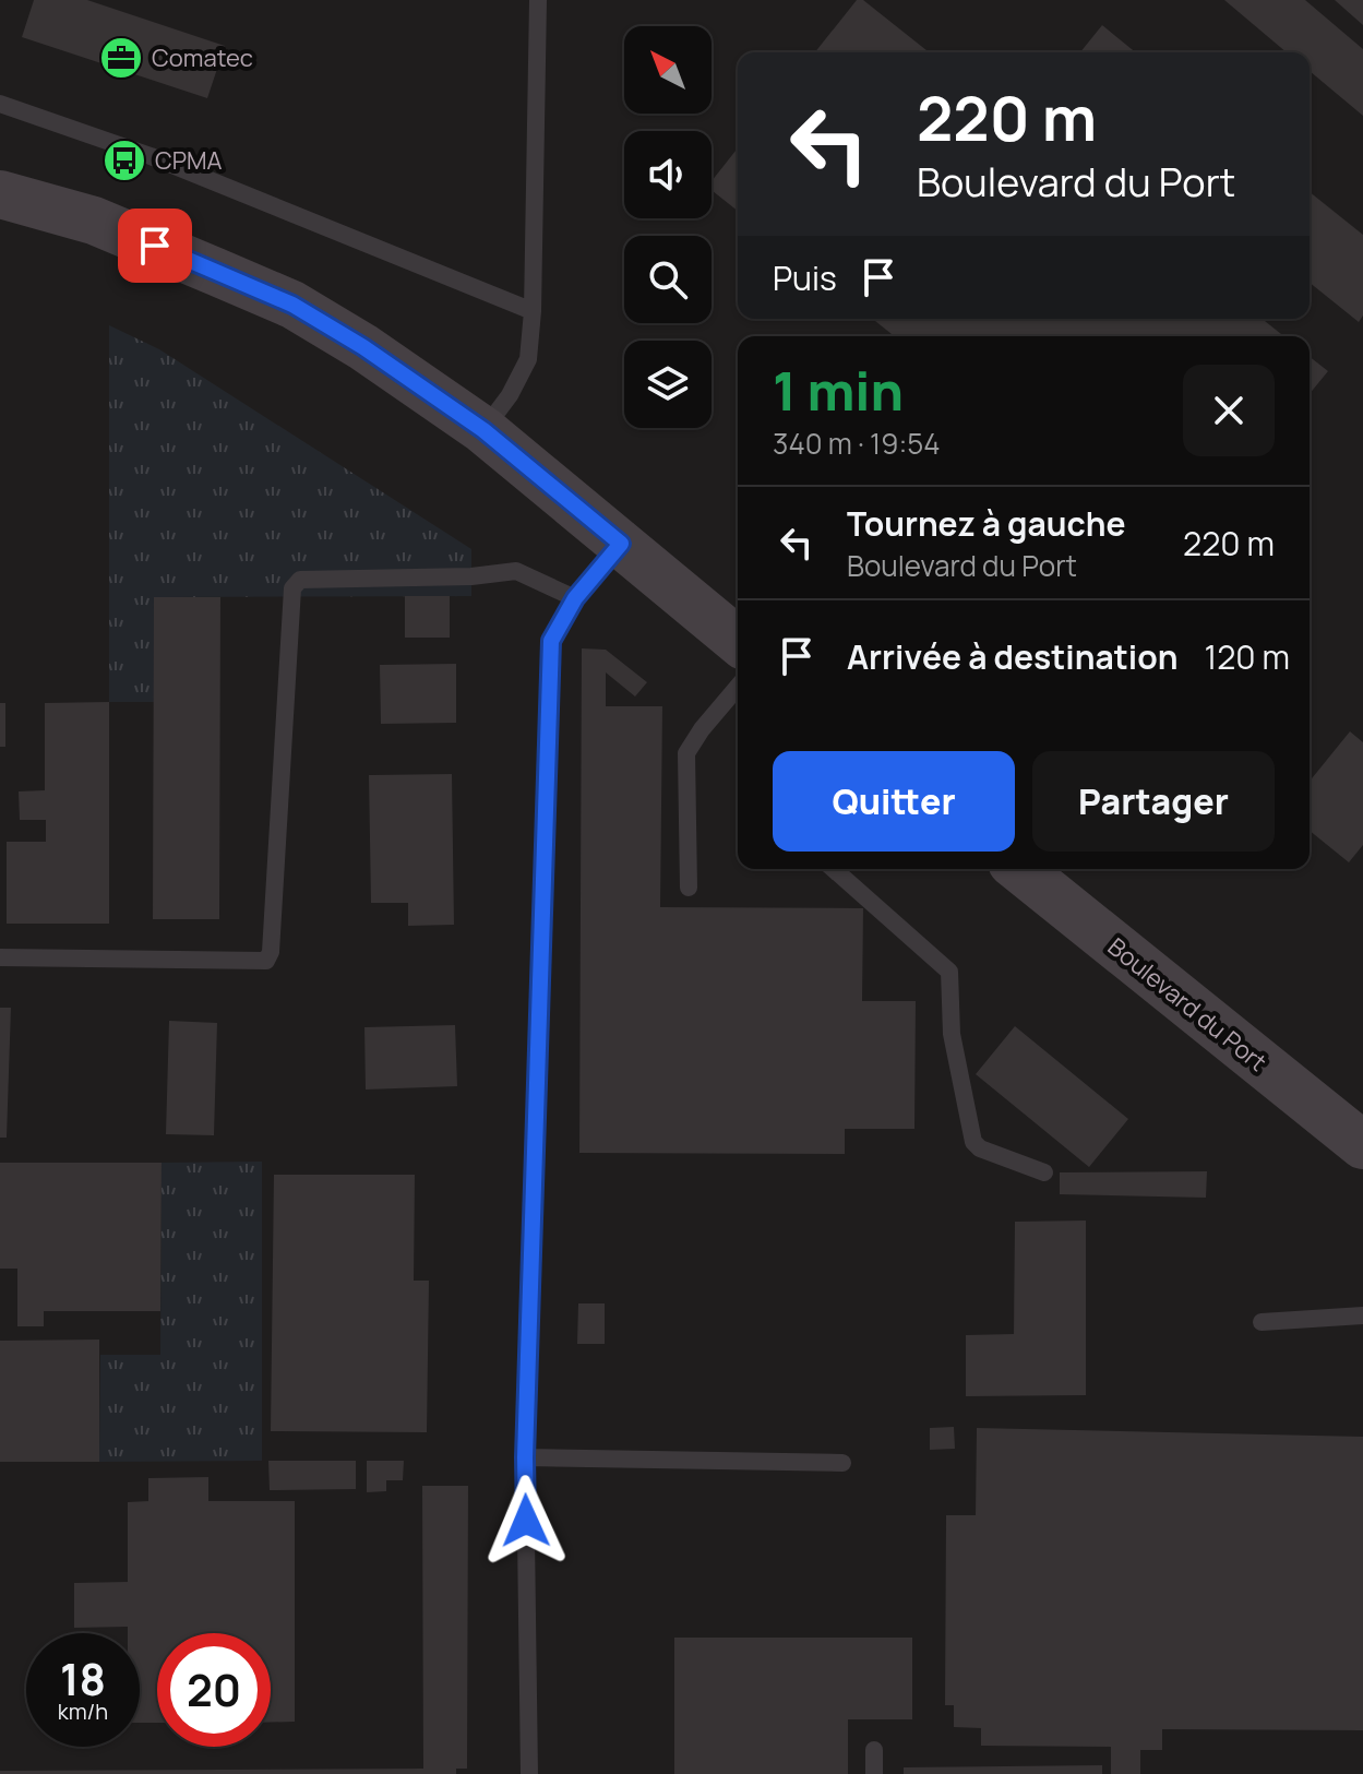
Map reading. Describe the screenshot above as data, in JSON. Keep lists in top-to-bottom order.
{
  "streets": {
    "main road": ["Boulevard du Port"]
  },
  "places": {
    "office": ["Comatec"],
    "bus stop": ["CPMA"]
  },
  "north": "top left",
  "page": {
    "turn": ["220 m", "Boulevard du Port"],
    "then": "Puis",
    "heading": ["1 min", "340 m · 19:54"],
    "list": [
      {
        "name": "Tournez à gauche",
        "note": "Boulevard du Port",
        "value": "220 m"
      },
      {
        "name": "Arrivée à destination",
        "value": "120 m"
      }
    ],
    "buttons": ["Quitter", "Partager"],
    "speed": "18 km/h",
    "limit": "20"
  }
}
